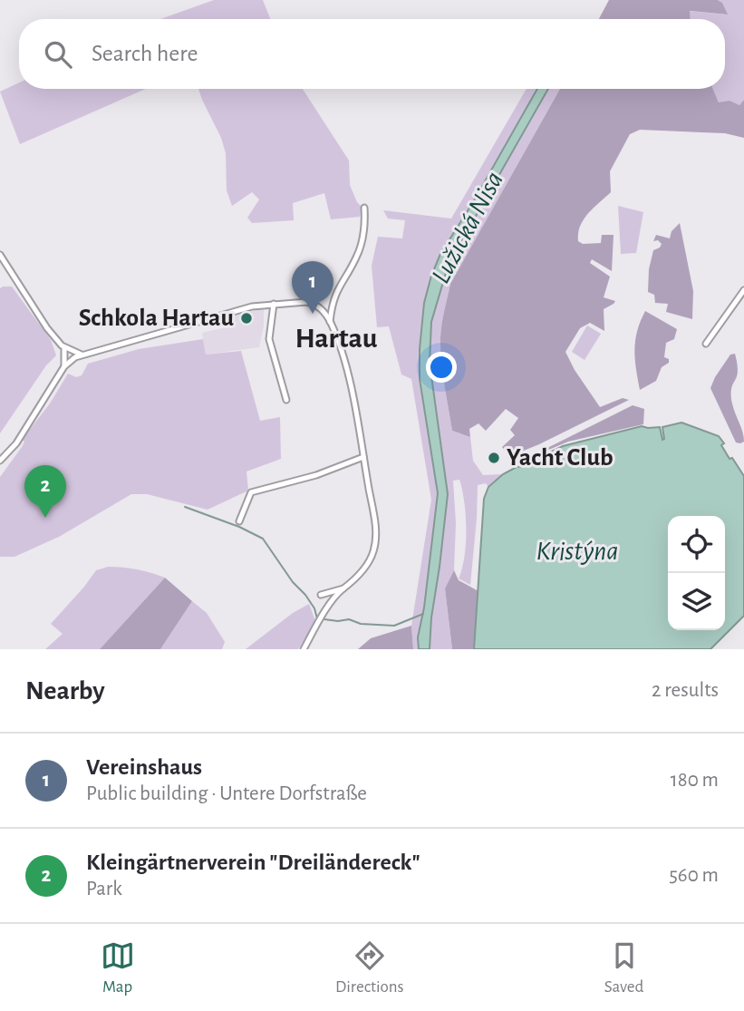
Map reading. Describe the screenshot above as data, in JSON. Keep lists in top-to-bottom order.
{
  "districts": ["Hartau"],
  "water": ["Lužická Nisa", "Kristýna"],
  "places": ["Schkola Hartau", "Yacht Club"],
  "page": {
    "search": "Search here",
    "pins": ["1", "2"],
    "heading": ["Nearby", "2 results"],
    "list": [
      {
        "mark": "1",
        "name": "Vereinshaus",
        "note": "Public building · Untere Dorfstraße",
        "value": "180 m"
      },
      {
        "mark": "2",
        "name": "Kleingärtnerverein \"Dreiländereck\"",
        "note": "Park",
        "value": "560 m"
      }
    ],
    "nav": ["Map", "Directions", "Saved"]
  }
}
